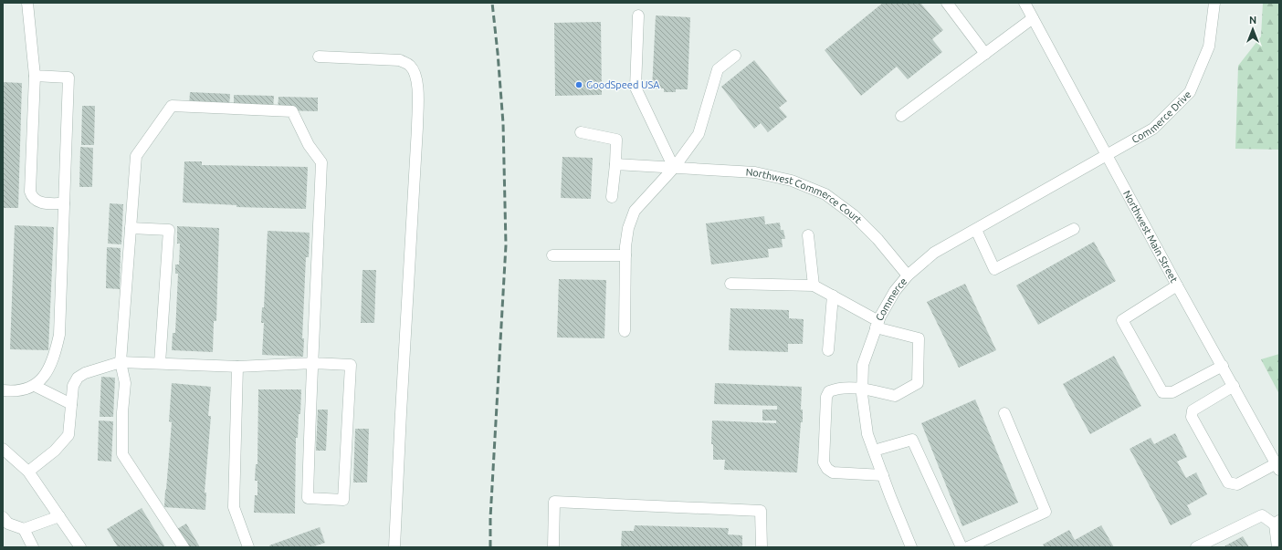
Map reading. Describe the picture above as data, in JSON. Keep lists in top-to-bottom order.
{
  "streets": {
    "street": [
      "Commerce Drive",
      "Northwest Commerce Court",
      "Northwest Main Street",
      "Commerce"
    ]
  },
  "crossings": [
    ["Commerce Drive", "Northwest Main Street"],
    ["Commerce Drive", "Commerce"],
    ["Northwest Commerce Court", "Commerce"],
    ["Northwest Main Street", "Commerce"]
  ],
  "places": ["GoodSpeed USA"],
  "north": "top"
}
